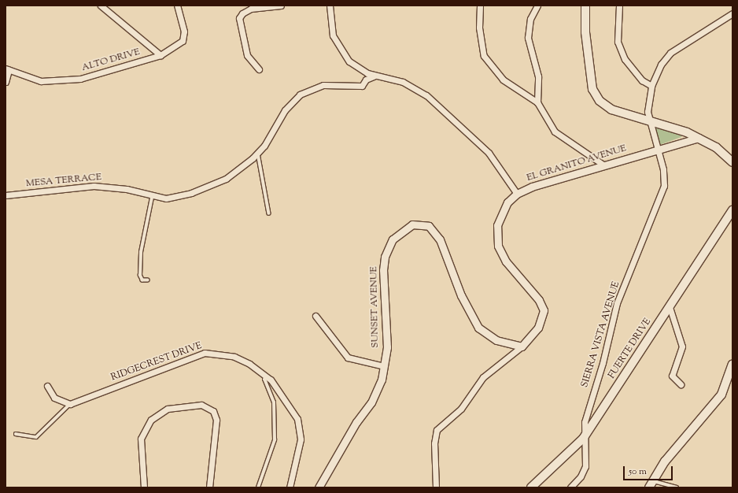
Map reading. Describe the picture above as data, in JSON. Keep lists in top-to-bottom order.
{
  "streets": {
    "main road": ["FUERTE DRIVE"],
    "street": [
      "ALTO DRIVE",
      "EL GRANITO AVENUE",
      "MESA TERRACE",
      "SUNSET AVENUE",
      "SIERRA VISTA AVENUE",
      "RIDGECREST DRIVE"
    ]
  },
  "crossings": [
    ["EL GRANITO AVENUE", "SIERRA VISTA AVENUE"],
    ["SIERRA VISTA AVENUE", "FUERTE DRIVE"]
  ],
  "scale_bar": "50 m"
}
